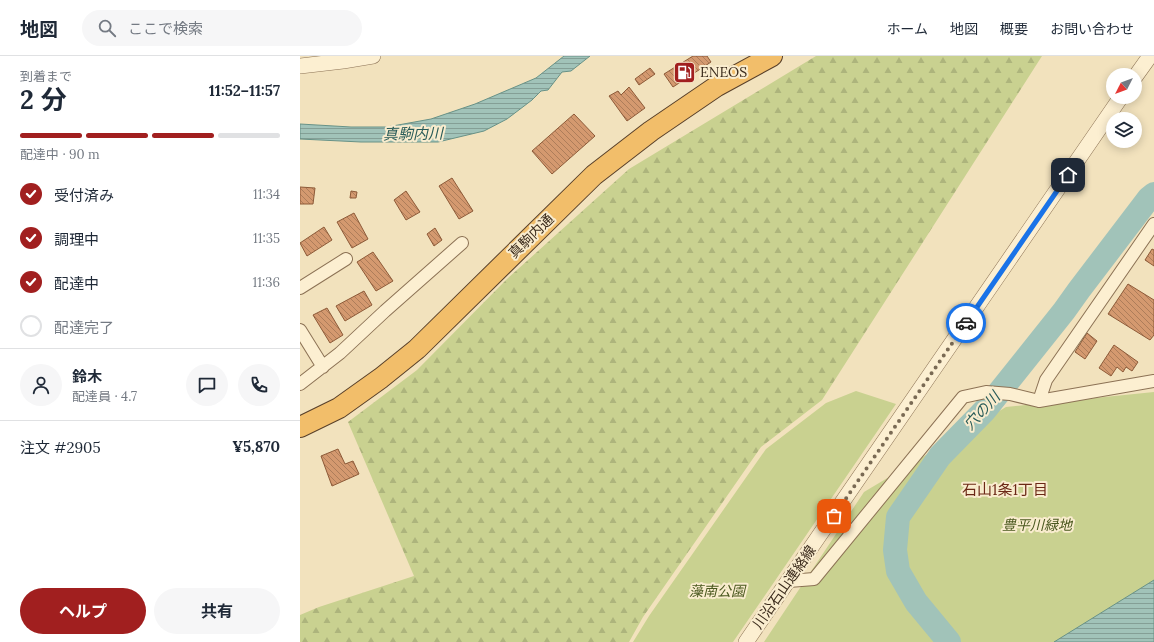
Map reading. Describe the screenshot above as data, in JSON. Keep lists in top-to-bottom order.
{
  "streets": {
    "highway": ["真駒内通"],
    "street": ["川沿石山連絡線"]
  },
  "districts": ["石山1条1丁目"],
  "water": ["真駒内川", "穴の川"],
  "parks": ["豊平川緑地", "藻南公園"],
  "places": {
    "fuel station": ["ENEOS"]
  },
  "north": "bottom left",
  "page": {
    "header": "地図",
    "search": "ここで検索",
    "nav": [
      "ホーム",
      "地図",
      "概要",
      "お問い合わせ"
    ],
    "heading": ["2 分", "到着まで", "11:52–11:57"],
    "panel": [
      "鈴木",
      "配達員 · 4.7",
      "注文 #2905",
      "¥5,870"
    ],
    "bar": "配達中 · 90 m",
    "list": [
      ["受付済み", "11:34"],
      ["調理中", "11:35"],
      ["配達中", "11:36"],
      "配達完了"
    ],
    "buttons": ["ヘルプ", "共有"]
  }
}
